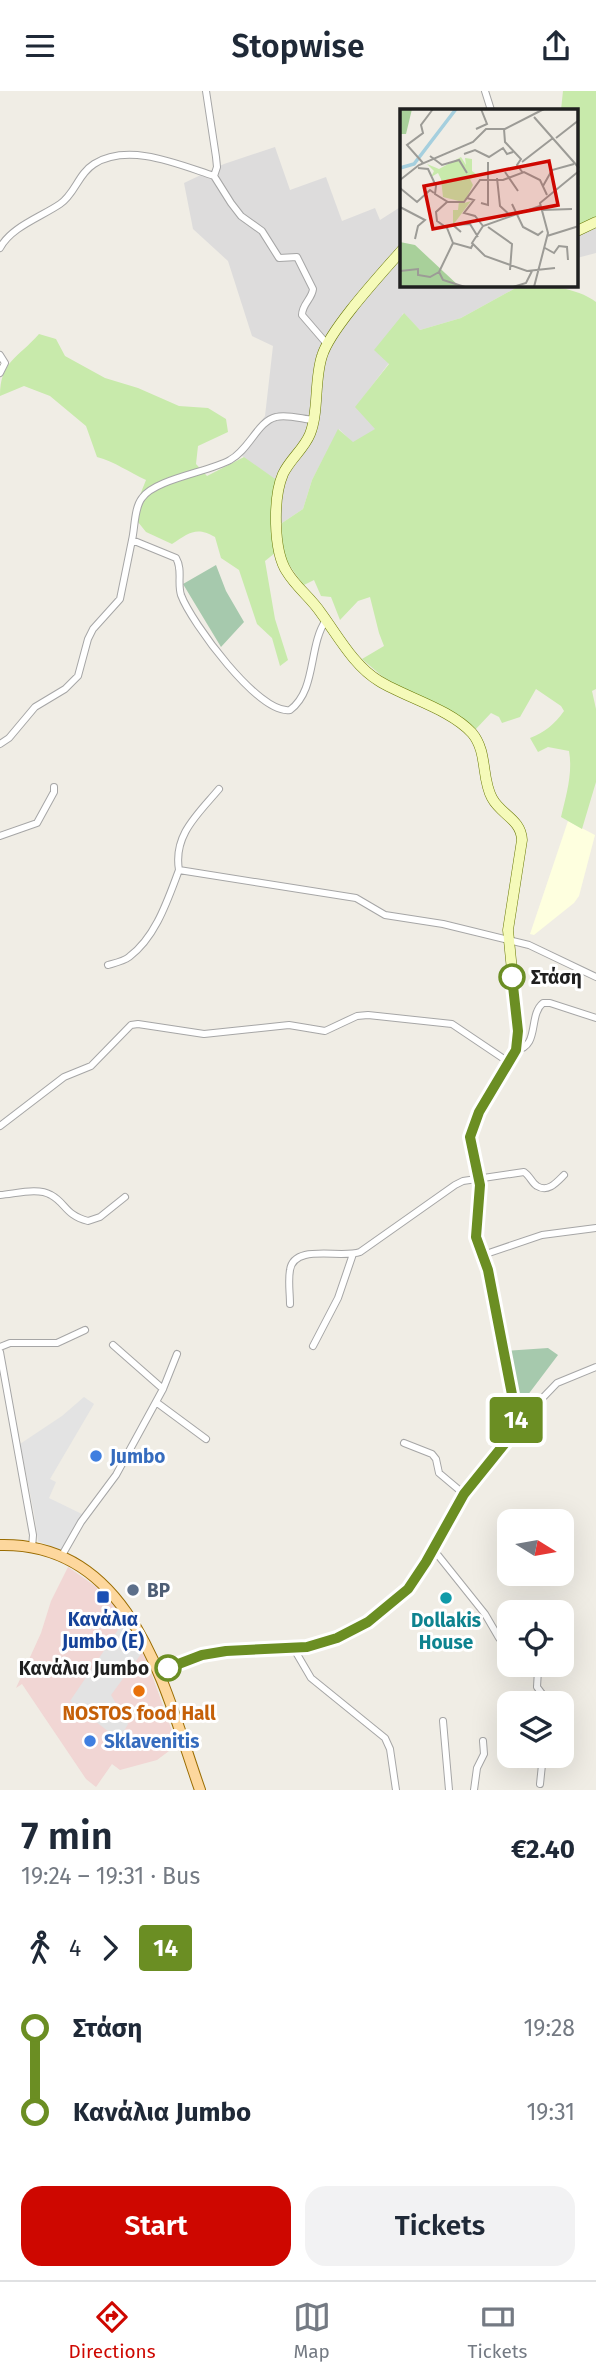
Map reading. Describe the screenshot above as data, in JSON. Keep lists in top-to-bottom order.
{
  "places": {
    "other": [
      "Στάση",
      "Jumbo",
      "BP",
      "Dollakis House",
      "Κανάλια Jumbo",
      "NOSTOS food Hall",
      "Sklavenitis"
    ],
    "transit": ["Κανάλια Jumbo (E)"]
  },
  "lines": ["bus line 14"],
  "north": "right",
  "page": {
    "header": "Stopwise",
    "on_map": "14",
    "heading": ["7 min", "19:24 – 19:31 · Bus", "€2.40"],
    "legs": ["4", "14"],
    "list": [
      {
        "name": "Στάση",
        "value": "19:28"
      },
      {
        "name": "Κανάλια Jumbo",
        "value": "19:31"
      }
    ],
    "buttons": ["Start", "Tickets"],
    "tabs": ["Directions", "Map", "Tickets"]
  }
}
